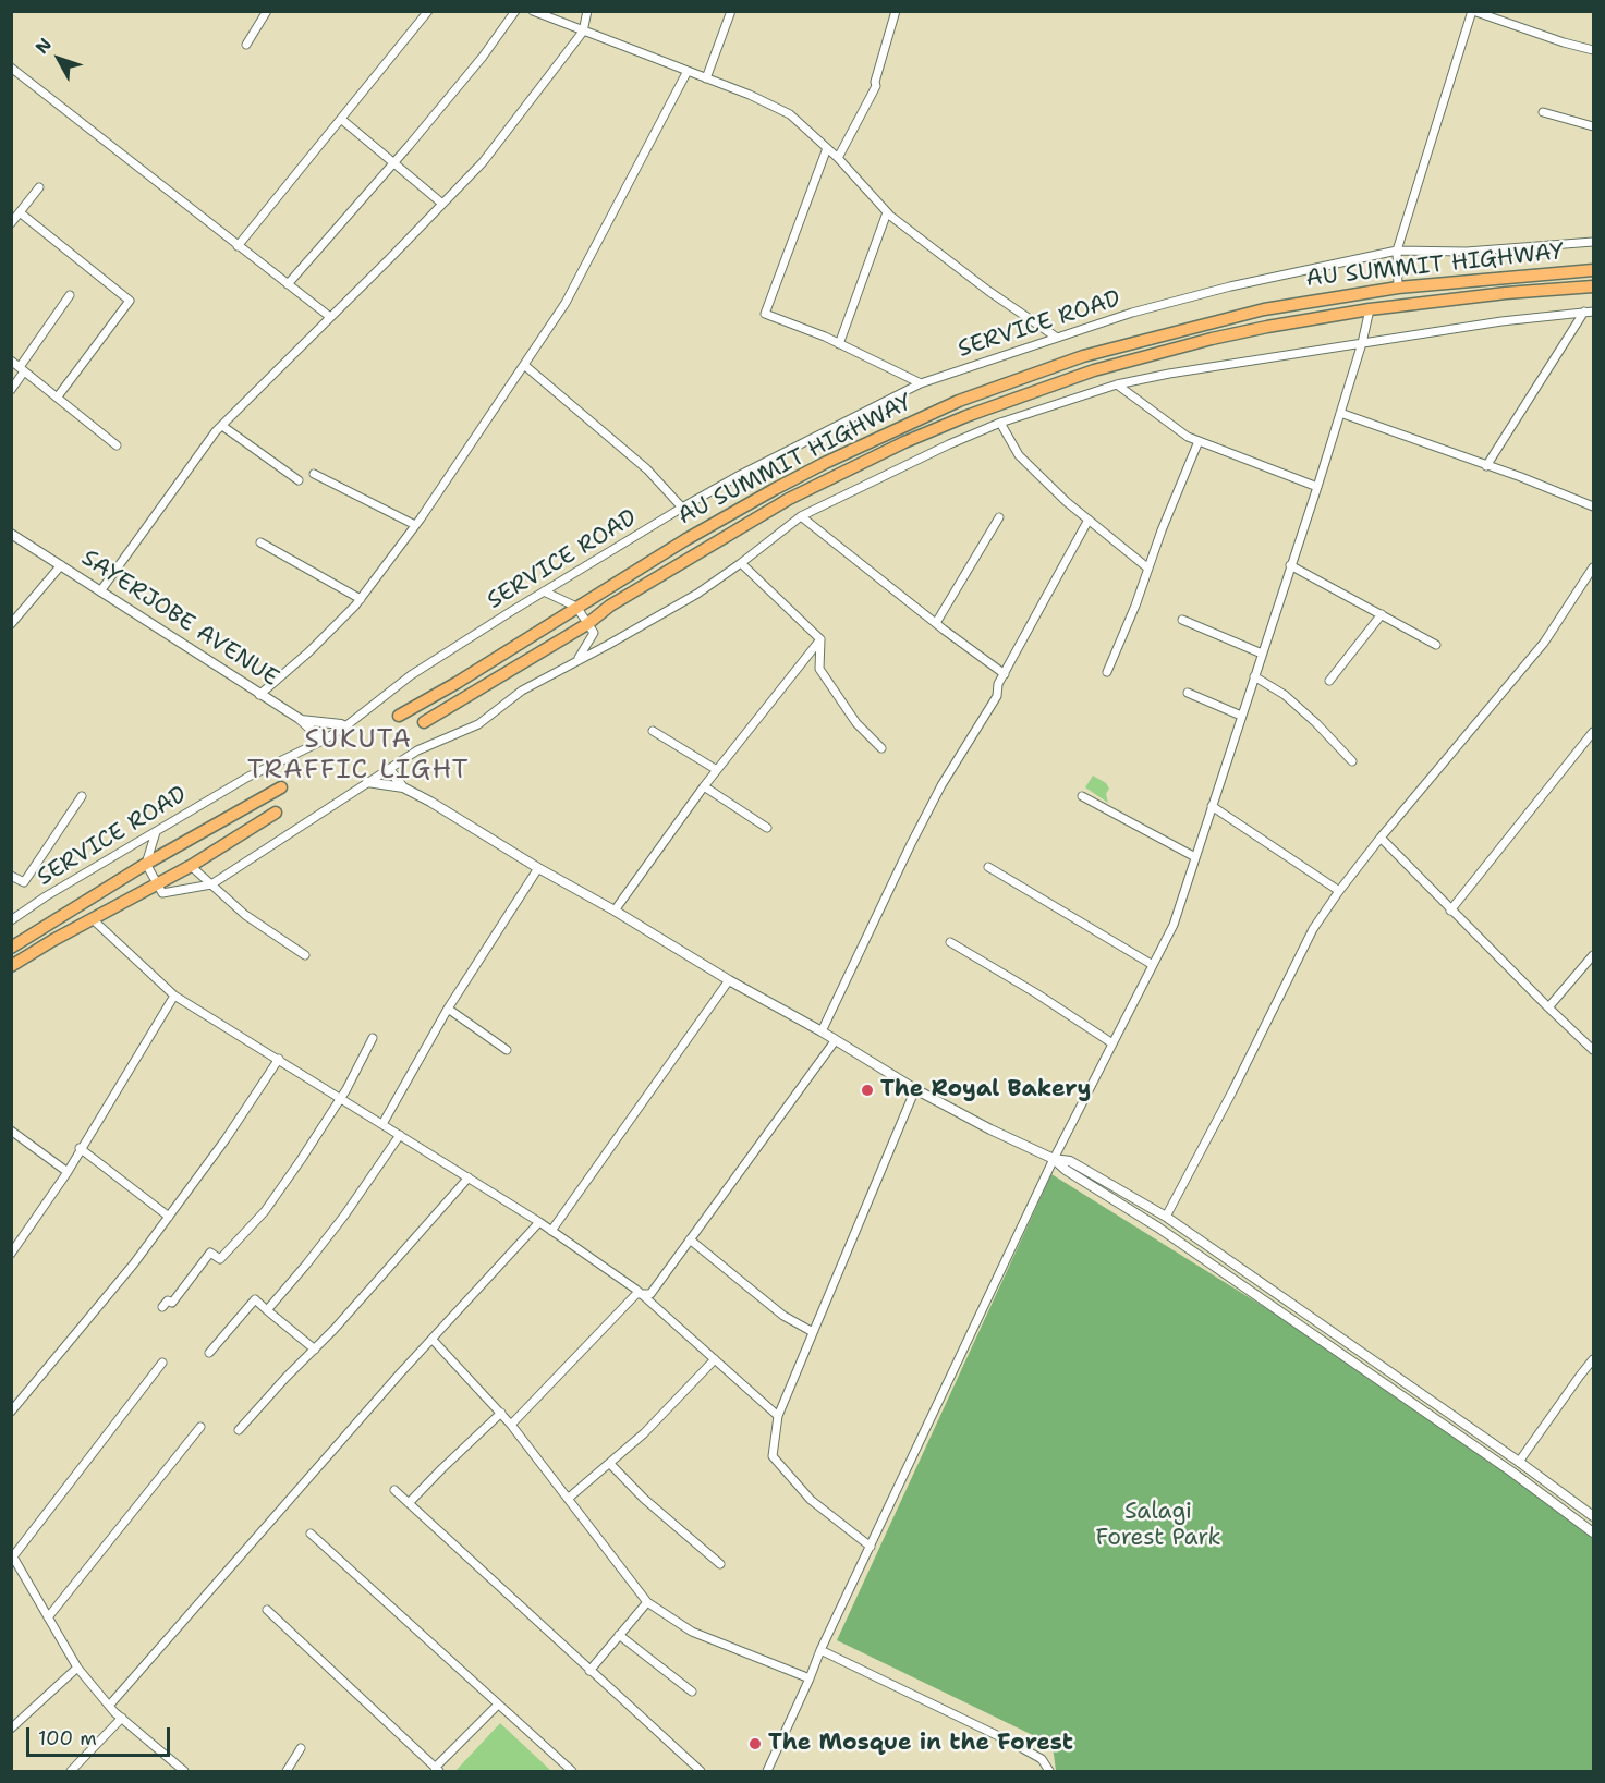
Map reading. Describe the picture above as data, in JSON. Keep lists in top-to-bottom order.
{
  "streets": {
    "main road": ["AU SUMMIT HIGHWAY"],
    "street": ["SERVICE ROAD", "SAYERJOBE AVENUE"]
  },
  "crossings": [
    ["SERVICE ROAD", "SAYERJOBE AVENUE"]
  ],
  "districts": ["SUKUTA TRAFFIC LIGHT"],
  "parks": ["Salagi Forest Park"],
  "places": ["The Royal Bakery", "The Mosque in the Forest"],
  "scale_bar": "100 m",
  "north": "top left"
}
